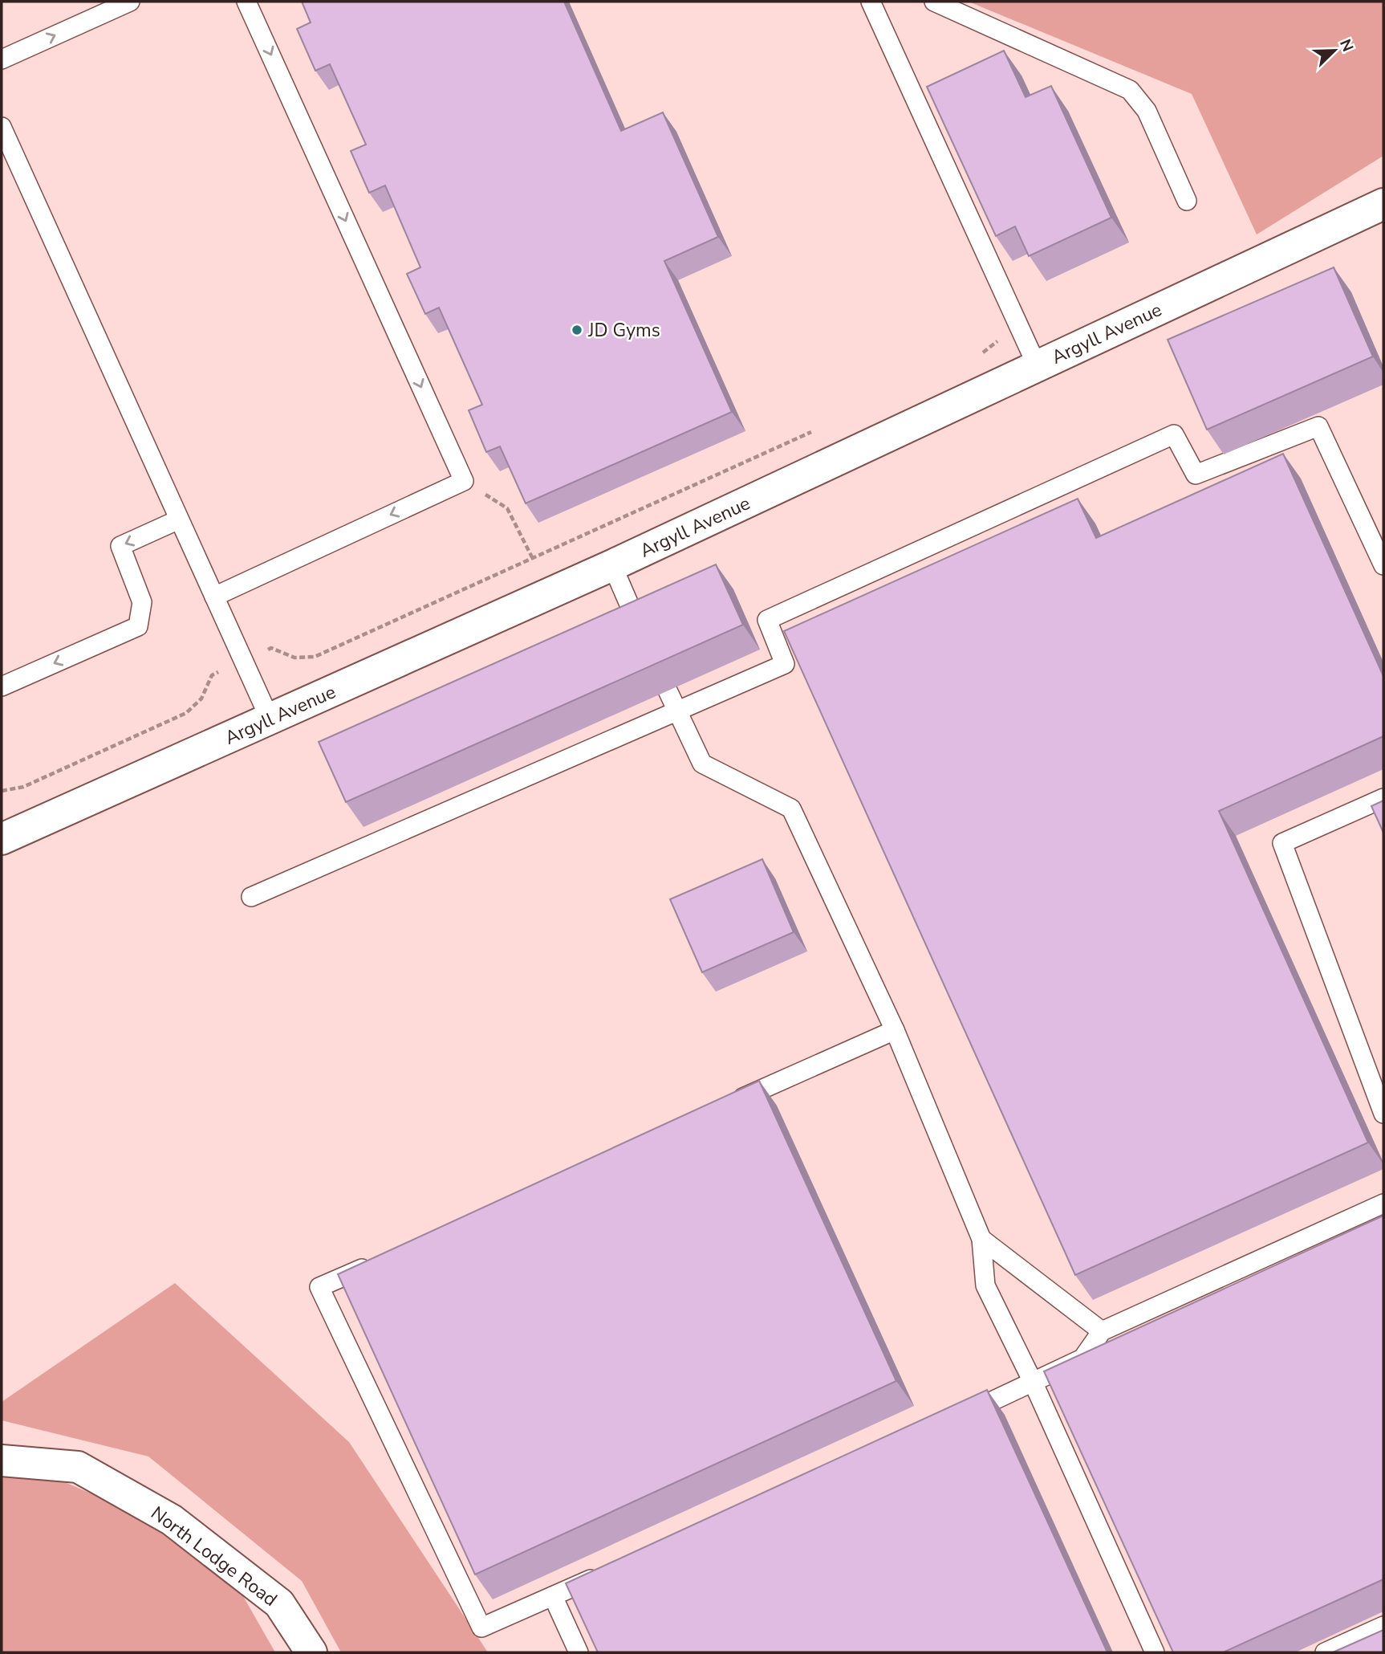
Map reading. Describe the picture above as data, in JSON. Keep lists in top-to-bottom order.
{
  "streets": {
    "street": ["Argyll Avenue", "North Lodge Road"]
  },
  "places": ["JD Gyms"],
  "north": "top right"
}
